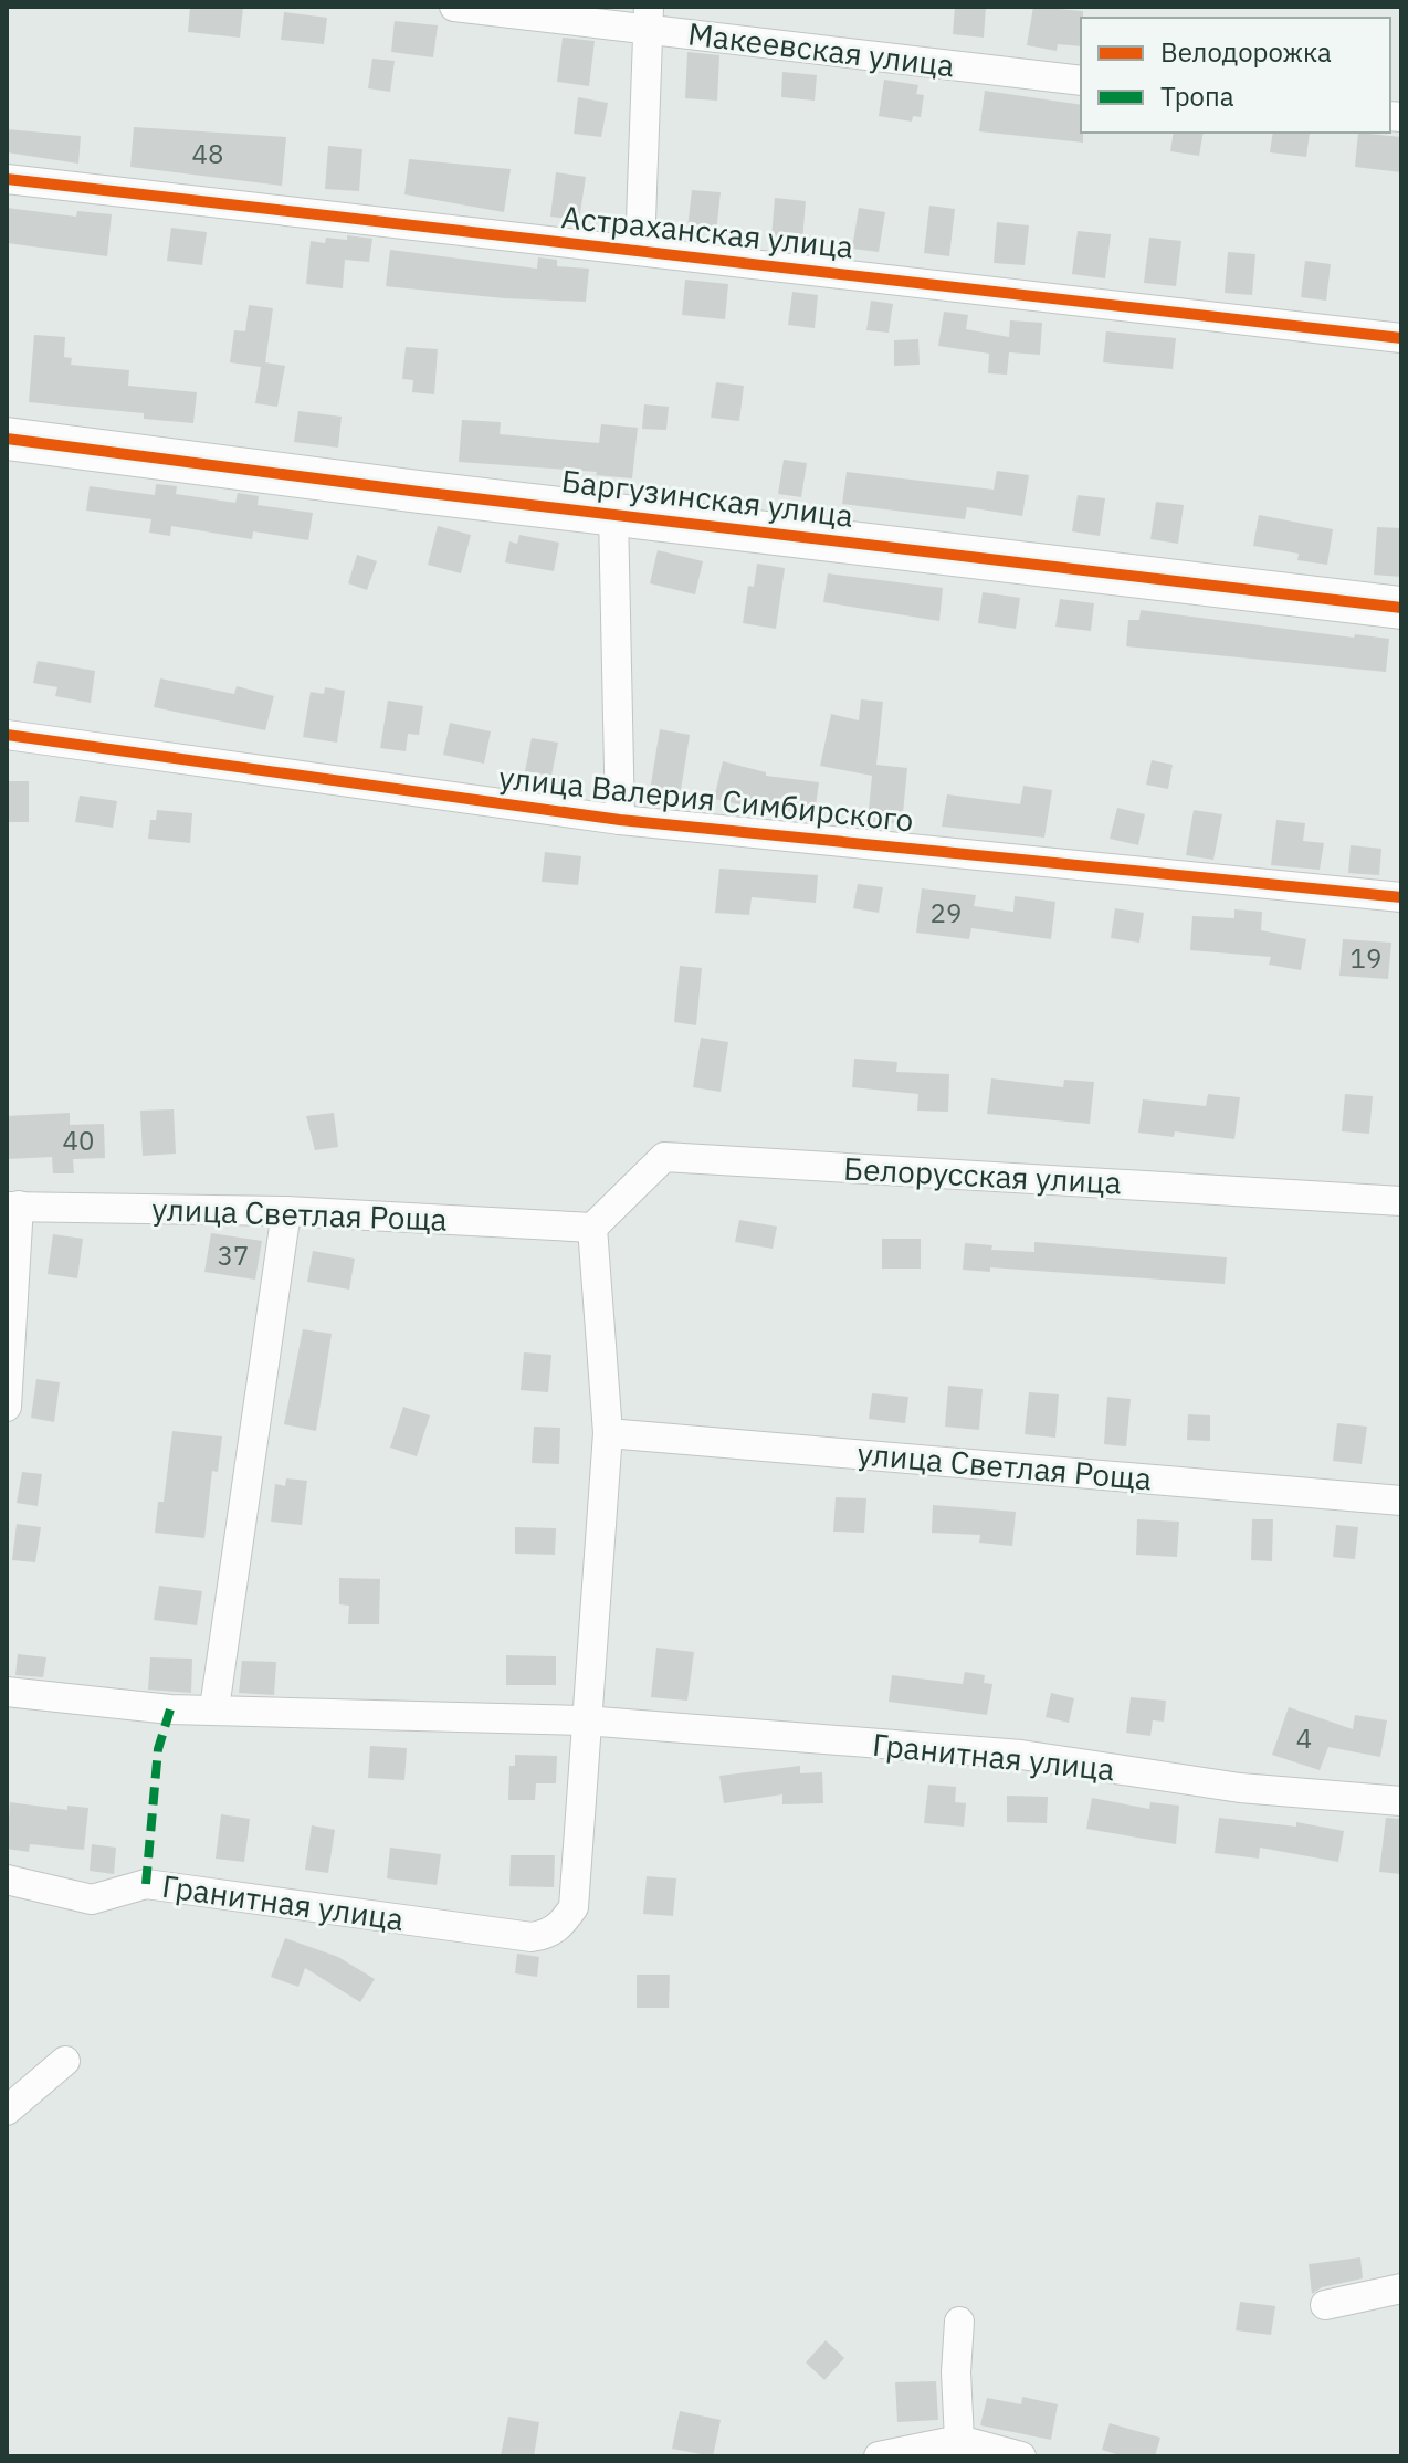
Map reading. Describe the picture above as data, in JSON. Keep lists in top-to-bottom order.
{
  "streets": {
    "street": [
      "Макеевская улица",
      "Астраханская улица",
      "Баргузинская улица",
      "улица Валерия Симбирского",
      "Белорусская улица",
      "улица Светлая Роща",
      "Гранитная улица"
    ]
  },
  "crossings": [
    ["Белорусская улица", "улица Светлая Роща"],
    ["Белорусская улица", "Гранитная улица"],
    ["улица Светлая Роща", "Гранитная улица"]
  ],
  "house_numbers": [
    "48",
    "29",
    "19",
    "40",
    "37",
    "4"
  ],
  "legend": ["Велодорожка", "Тропа"]
}
